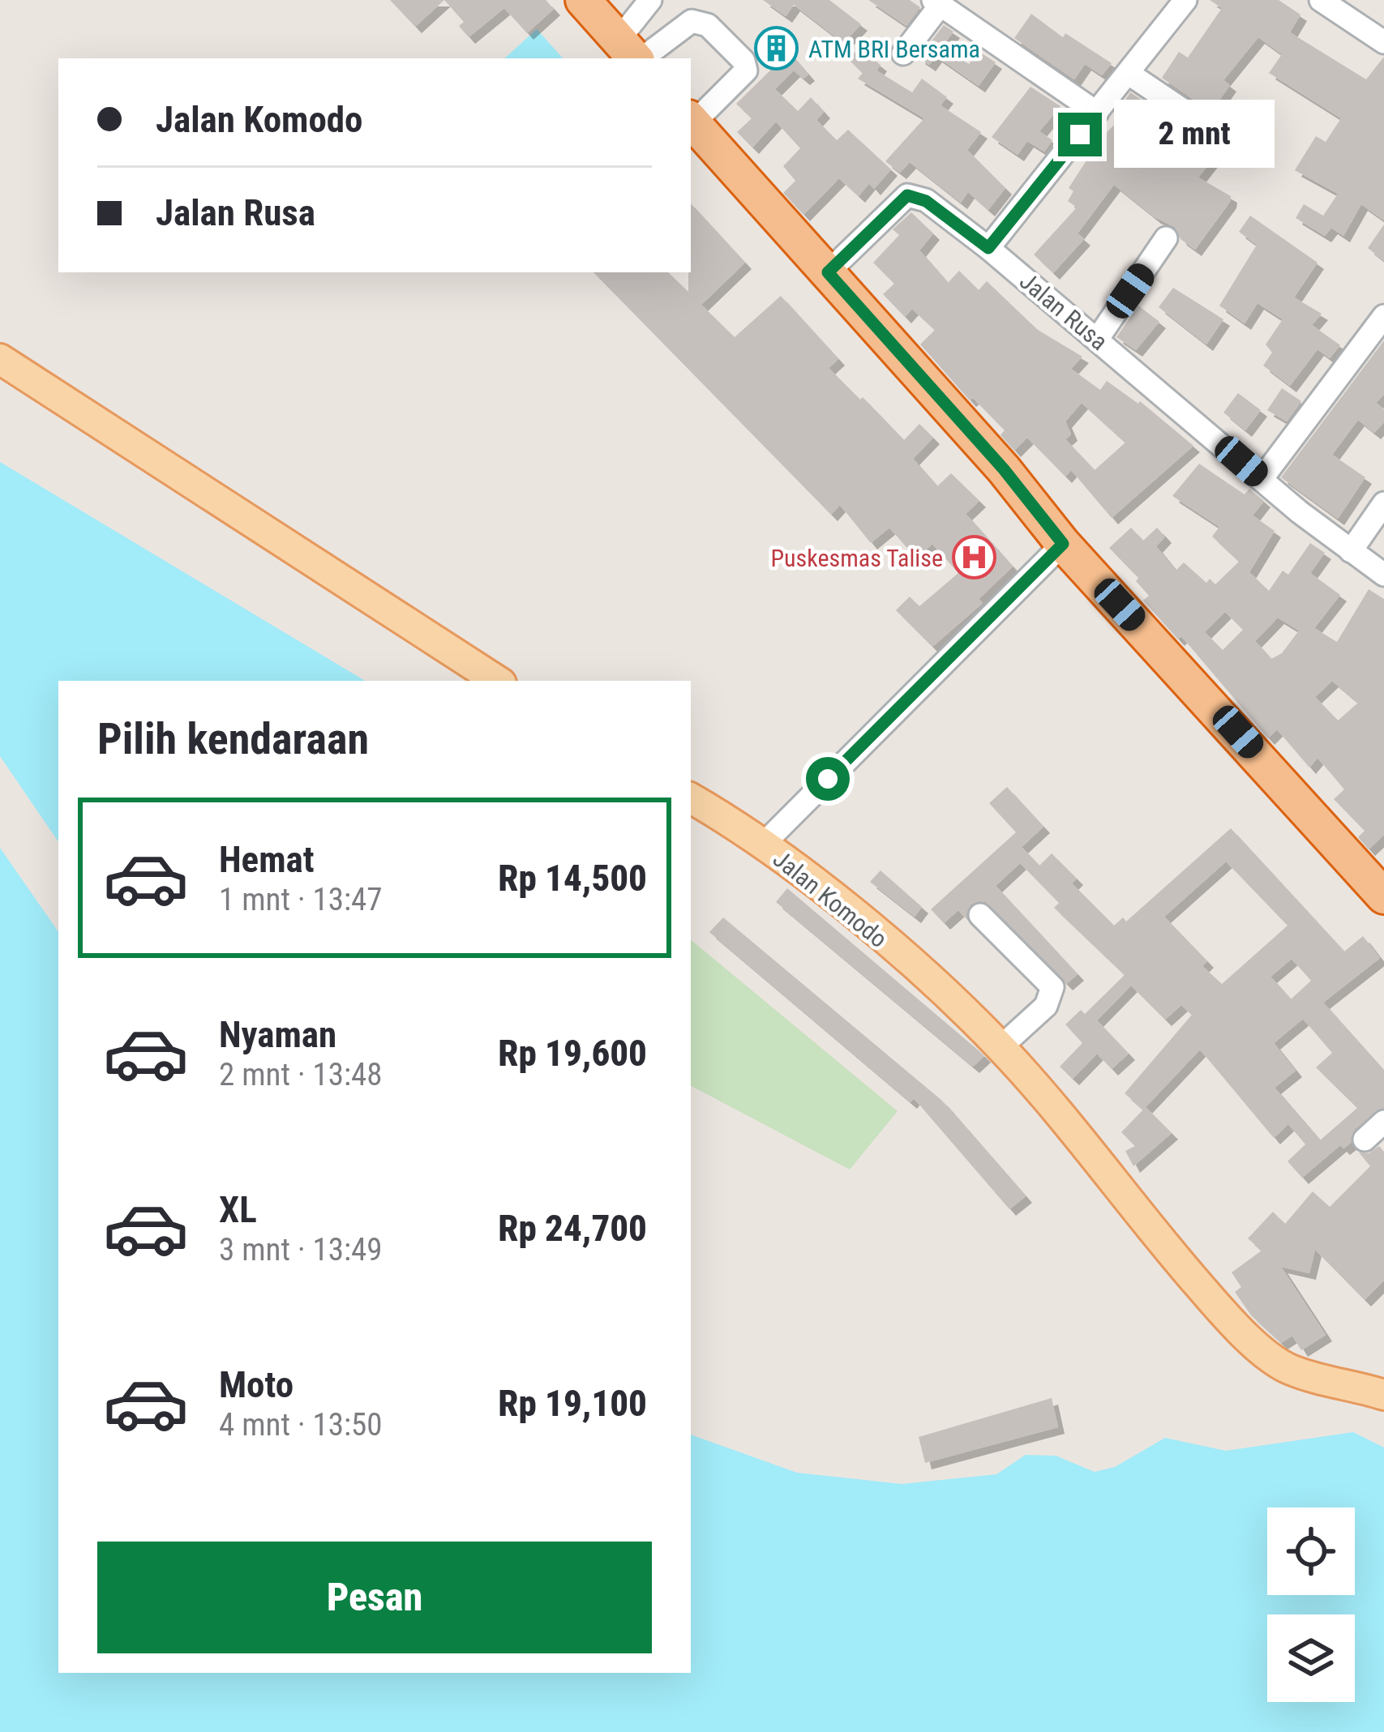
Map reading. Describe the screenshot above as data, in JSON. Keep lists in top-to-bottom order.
{
  "streets": {
    "main road": ["Jalan Komodo"],
    "street": ["Jalan Rusa"]
  },
  "places": {
    "building": ["ATM BRI Bersama"],
    "hospital": ["Puskesmas Talise"]
  },
  "page": {
    "banner": ["Jalan Komodo", "Jalan Rusa"],
    "bubble": "2 mnt",
    "heading": "Pilih kendaraan",
    "list": [
      {
        "name": "Hemat",
        "note": "1 mnt · 13:47",
        "value": "Rp 14,500"
      },
      {
        "name": "Nyaman",
        "note": "2 mnt · 13:48",
        "value": "Rp 19,600"
      },
      {
        "name": "XL",
        "note": "3 mnt · 13:49",
        "value": "Rp 24,700"
      },
      {
        "name": "Moto",
        "note": "4 mnt · 13:50",
        "value": "Rp 19,100"
      }
    ],
    "buttons": "Pesan"
  }
}
